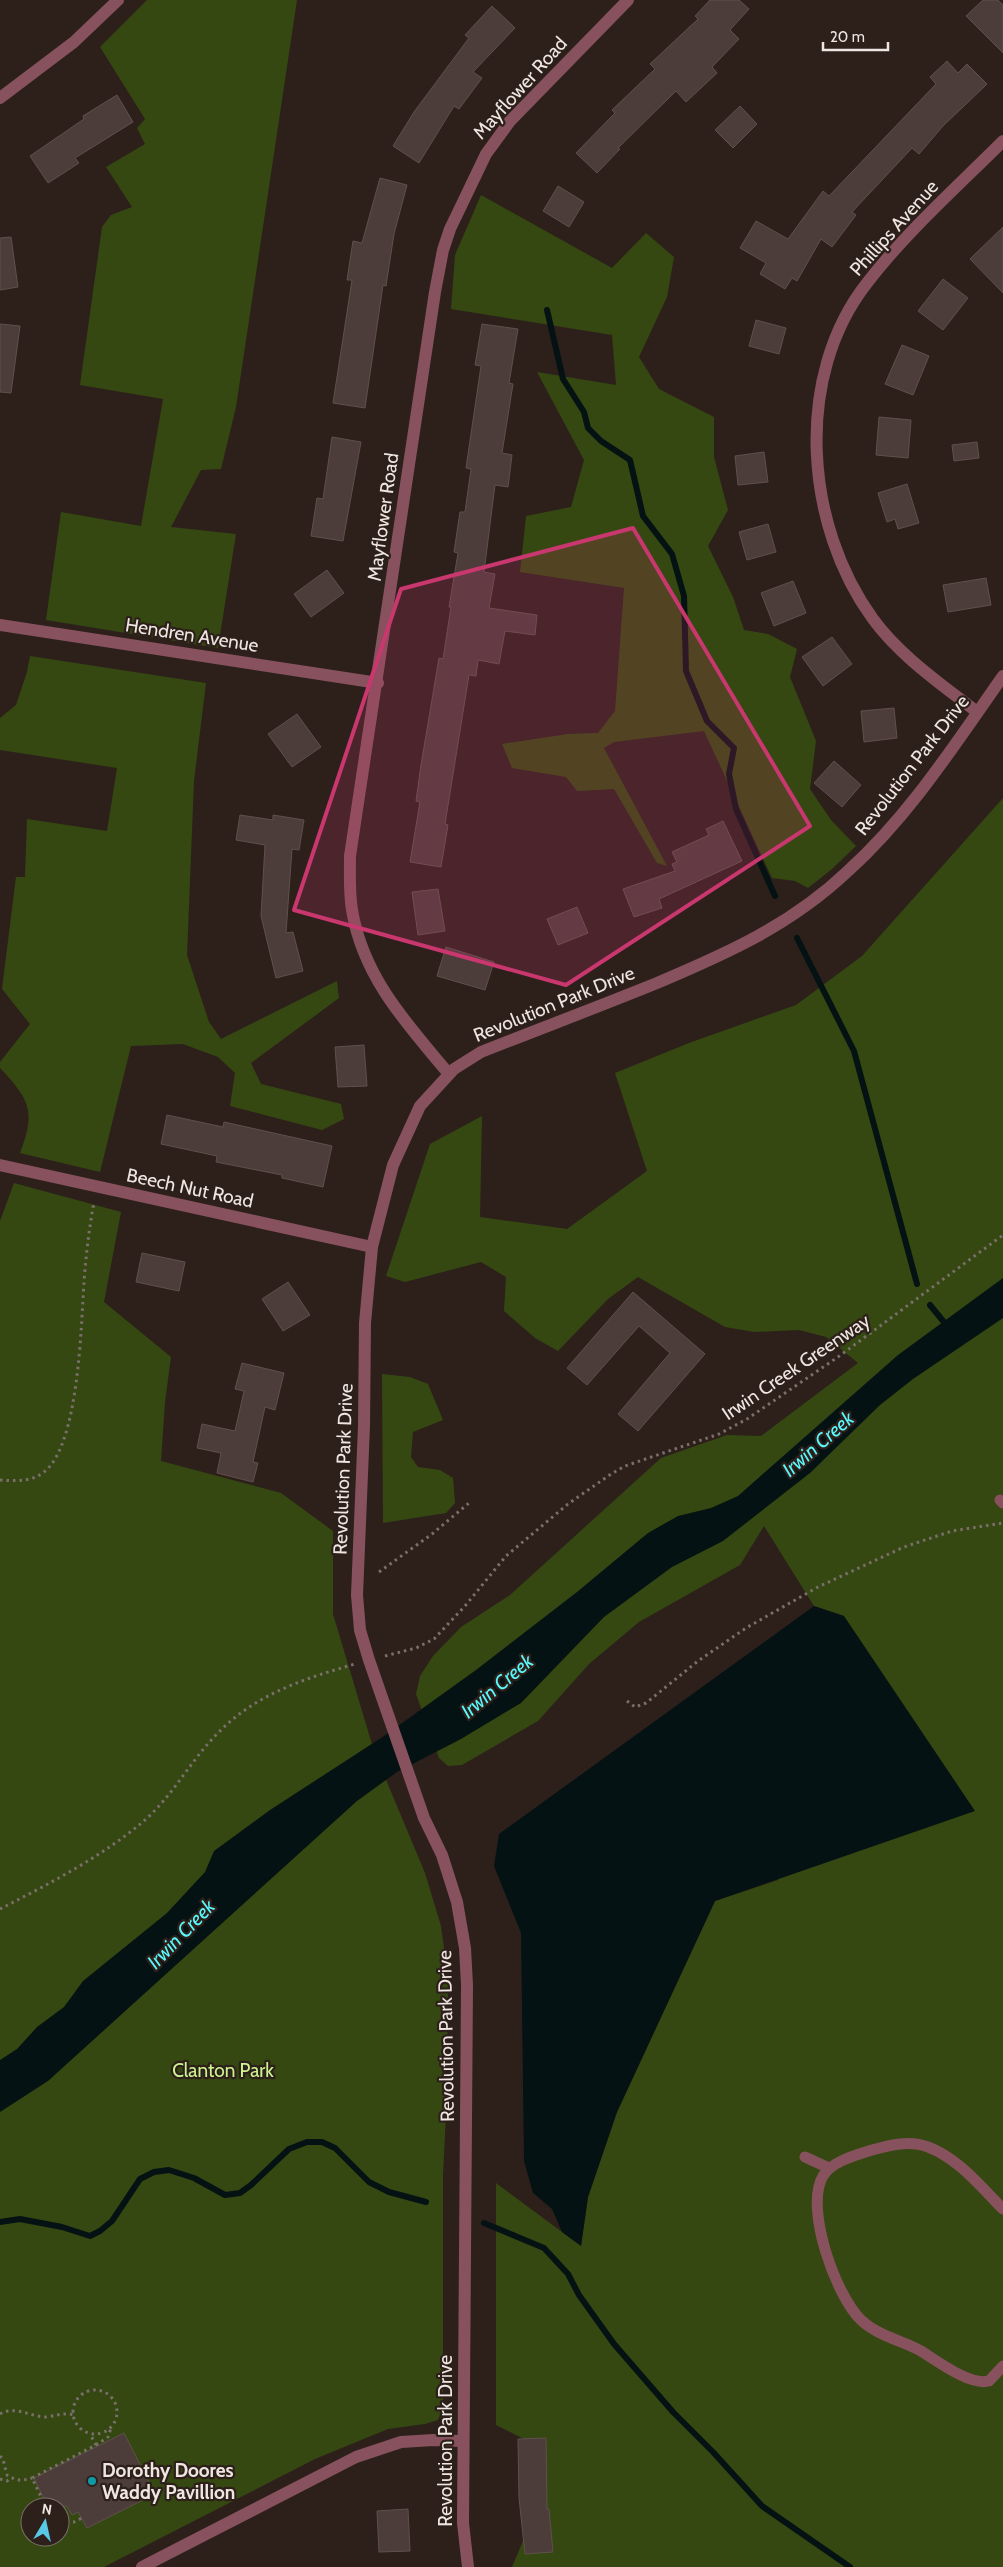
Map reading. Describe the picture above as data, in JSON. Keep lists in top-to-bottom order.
{
  "streets": {
    "street": [
      "Mayflower Road",
      "Phillips Avenue",
      "Hendren Avenue",
      "Revolution Park Drive",
      "Beech Nut Road"
    ],
    "path": ["Irwin Creek Greenway"]
  },
  "crossings": [
    ["Mayflower Road", "Hendren Avenue"],
    ["Mayflower Road", "Revolution Park Drive"],
    ["Phillips Avenue", "Revolution Park Drive"],
    ["Revolution Park Drive", "Beech Nut Road"]
  ],
  "water": ["Irwin Creek"],
  "parks": ["Clanton Park"],
  "places": ["Dorothy Doores Waddy Pavillion"],
  "scale_bar": "20 m",
  "north": "top"
}
